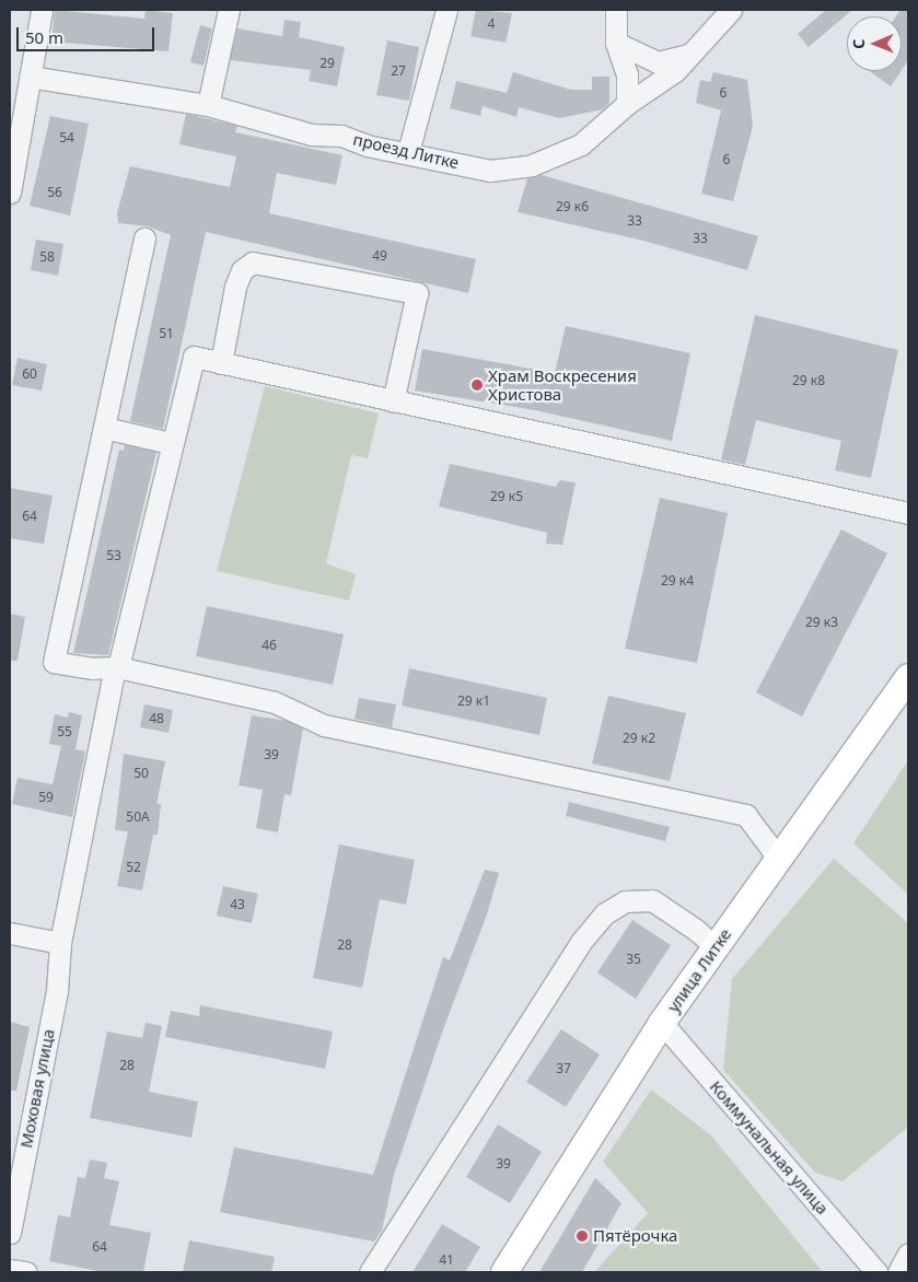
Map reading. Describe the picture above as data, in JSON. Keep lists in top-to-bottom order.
{
  "streets": {
    "main road": ["улица Литке"],
    "street": ["проезд Литке", "Моховая улица", "Коммунальная улица"]
  },
  "crossings": [
    ["улица Литке", "Коммунальная улица"]
  ],
  "places": ["Храм Воскресения Христова", "Пятёрочка"],
  "house_numbers": [
    "4",
    "29",
    "27",
    "6",
    "54",
    "6",
    "56",
    "29 к6",
    "33",
    "33",
    "49",
    "58",
    "51",
    "60",
    "29 к8",
    "29 к5",
    "64",
    "53",
    "29 к4",
    "29 к3",
    "46",
    "29 к1",
    "48",
    "55",
    "29 к2",
    "39",
    "50",
    "59",
    "50А",
    "52",
    "43",
    "28",
    "35",
    "28",
    "37",
    "39",
    "64",
    "41"
  ],
  "scale_bar": "50 m",
  "north": "left"
}
